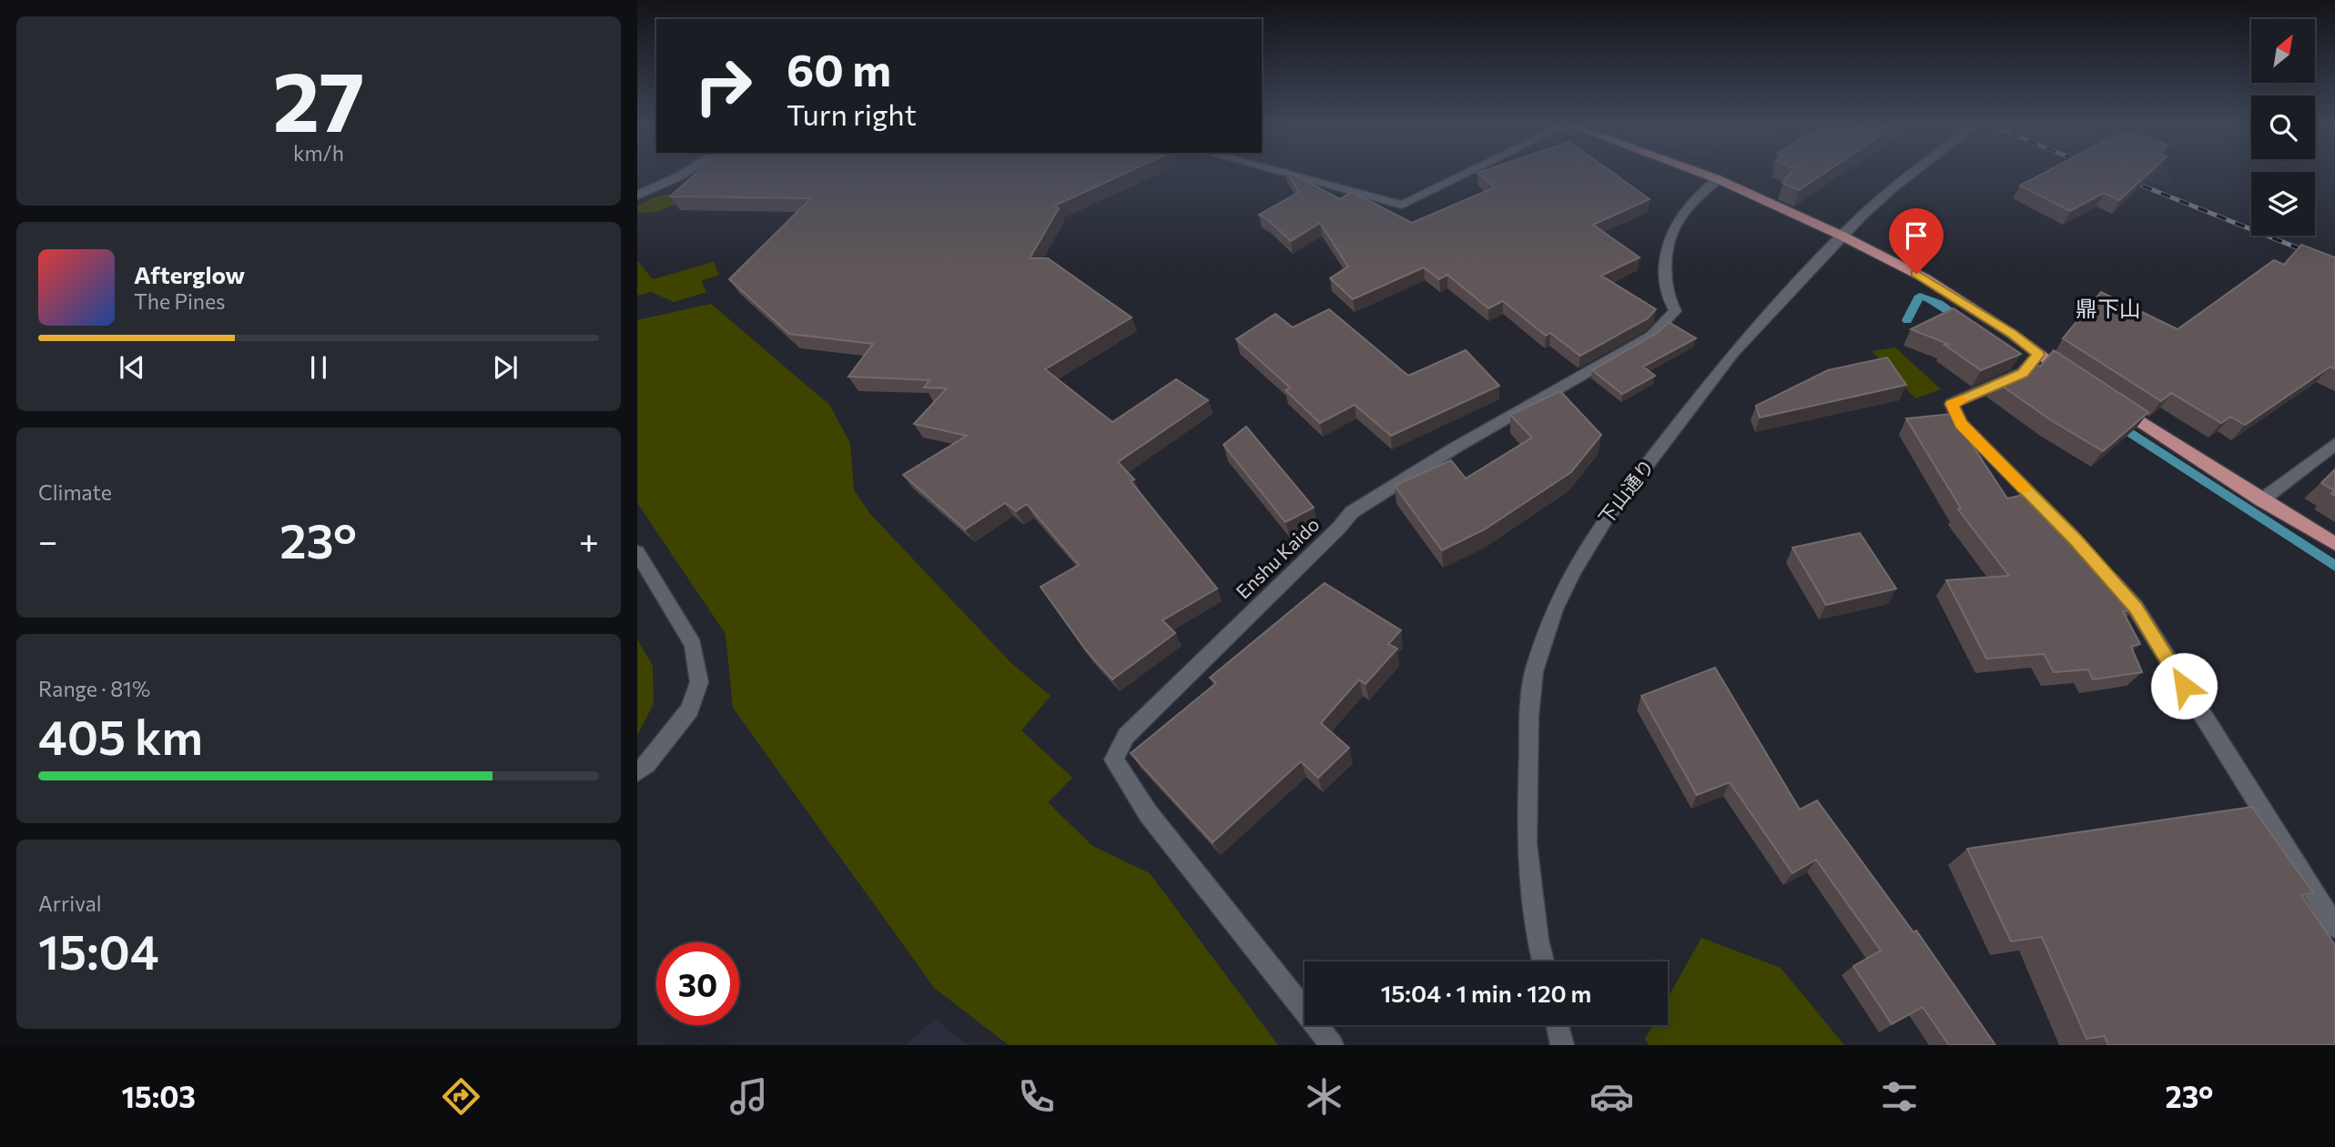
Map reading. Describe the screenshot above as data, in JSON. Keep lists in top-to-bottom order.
{
  "streets": {
    "street": ["下山通り", "Enshu Kaido"]
  },
  "districts": ["鼎下山"],
  "north": "top right",
  "page": {
    "tile": [
      ["27", "km/h"],
      "Climate",
      ["Range · 81%", "405 km"],
      ["Arrival", "15:04"]
    ],
    "turn": ["60 m", "Turn right"],
    "song": ["Afterglow", "The Pines"],
    "heat": ["−", "23°", "+"],
    "limit": "30",
    "trip": "15:04 · 1 min · 120 m",
    "tabs": ["15:03", "23°"]
  }
}
